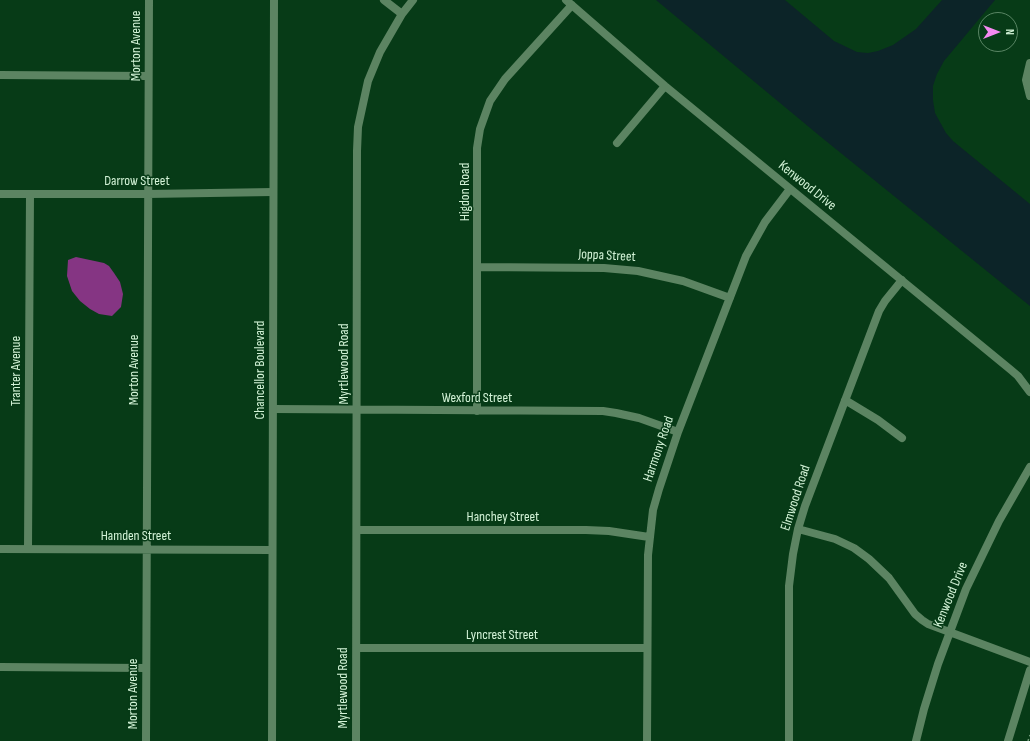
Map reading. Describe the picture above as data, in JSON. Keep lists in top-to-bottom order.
{
  "streets": {
    "street": [
      "Morton Avenue",
      "Darrow Street",
      "Kenwood Drive",
      "Higdon Road",
      "Joppa Street",
      "Myrtlewood Road",
      "Chancellor Boulevard",
      "Tranter Avenue",
      "Wexford Street",
      "Harmony Road",
      "Elmwood Road",
      "Hanchey Street",
      "Hamden Street",
      "Lyncrest Street"
    ]
  },
  "crossings": [
    ["Morton Avenue", "Darrow Street"],
    ["Morton Avenue", "Hamden Street"],
    ["Darrow Street", "Chancellor Boulevard"],
    ["Darrow Street", "Tranter Avenue"],
    ["Kenwood Drive", "Higdon Road"],
    ["Kenwood Drive", "Harmony Road"],
    ["Kenwood Drive", "Elmwood Road"],
    ["Higdon Road", "Joppa Street"],
    ["Higdon Road", "Wexford Street"],
    ["Joppa Street", "Harmony Road"],
    ["Myrtlewood Road", "Wexford Street"],
    ["Myrtlewood Road", "Hanchey Street"],
    ["Myrtlewood Road", "Lyncrest Street"],
    ["Chancellor Boulevard", "Wexford Street"],
    ["Chancellor Boulevard", "Hamden Street"],
    ["Tranter Avenue", "Hamden Street"],
    ["Wexford Street", "Harmony Road"],
    ["Harmony Road", "Hanchey Street"],
    ["Harmony Road", "Lyncrest Street"]
  ],
  "north": "right"
}
